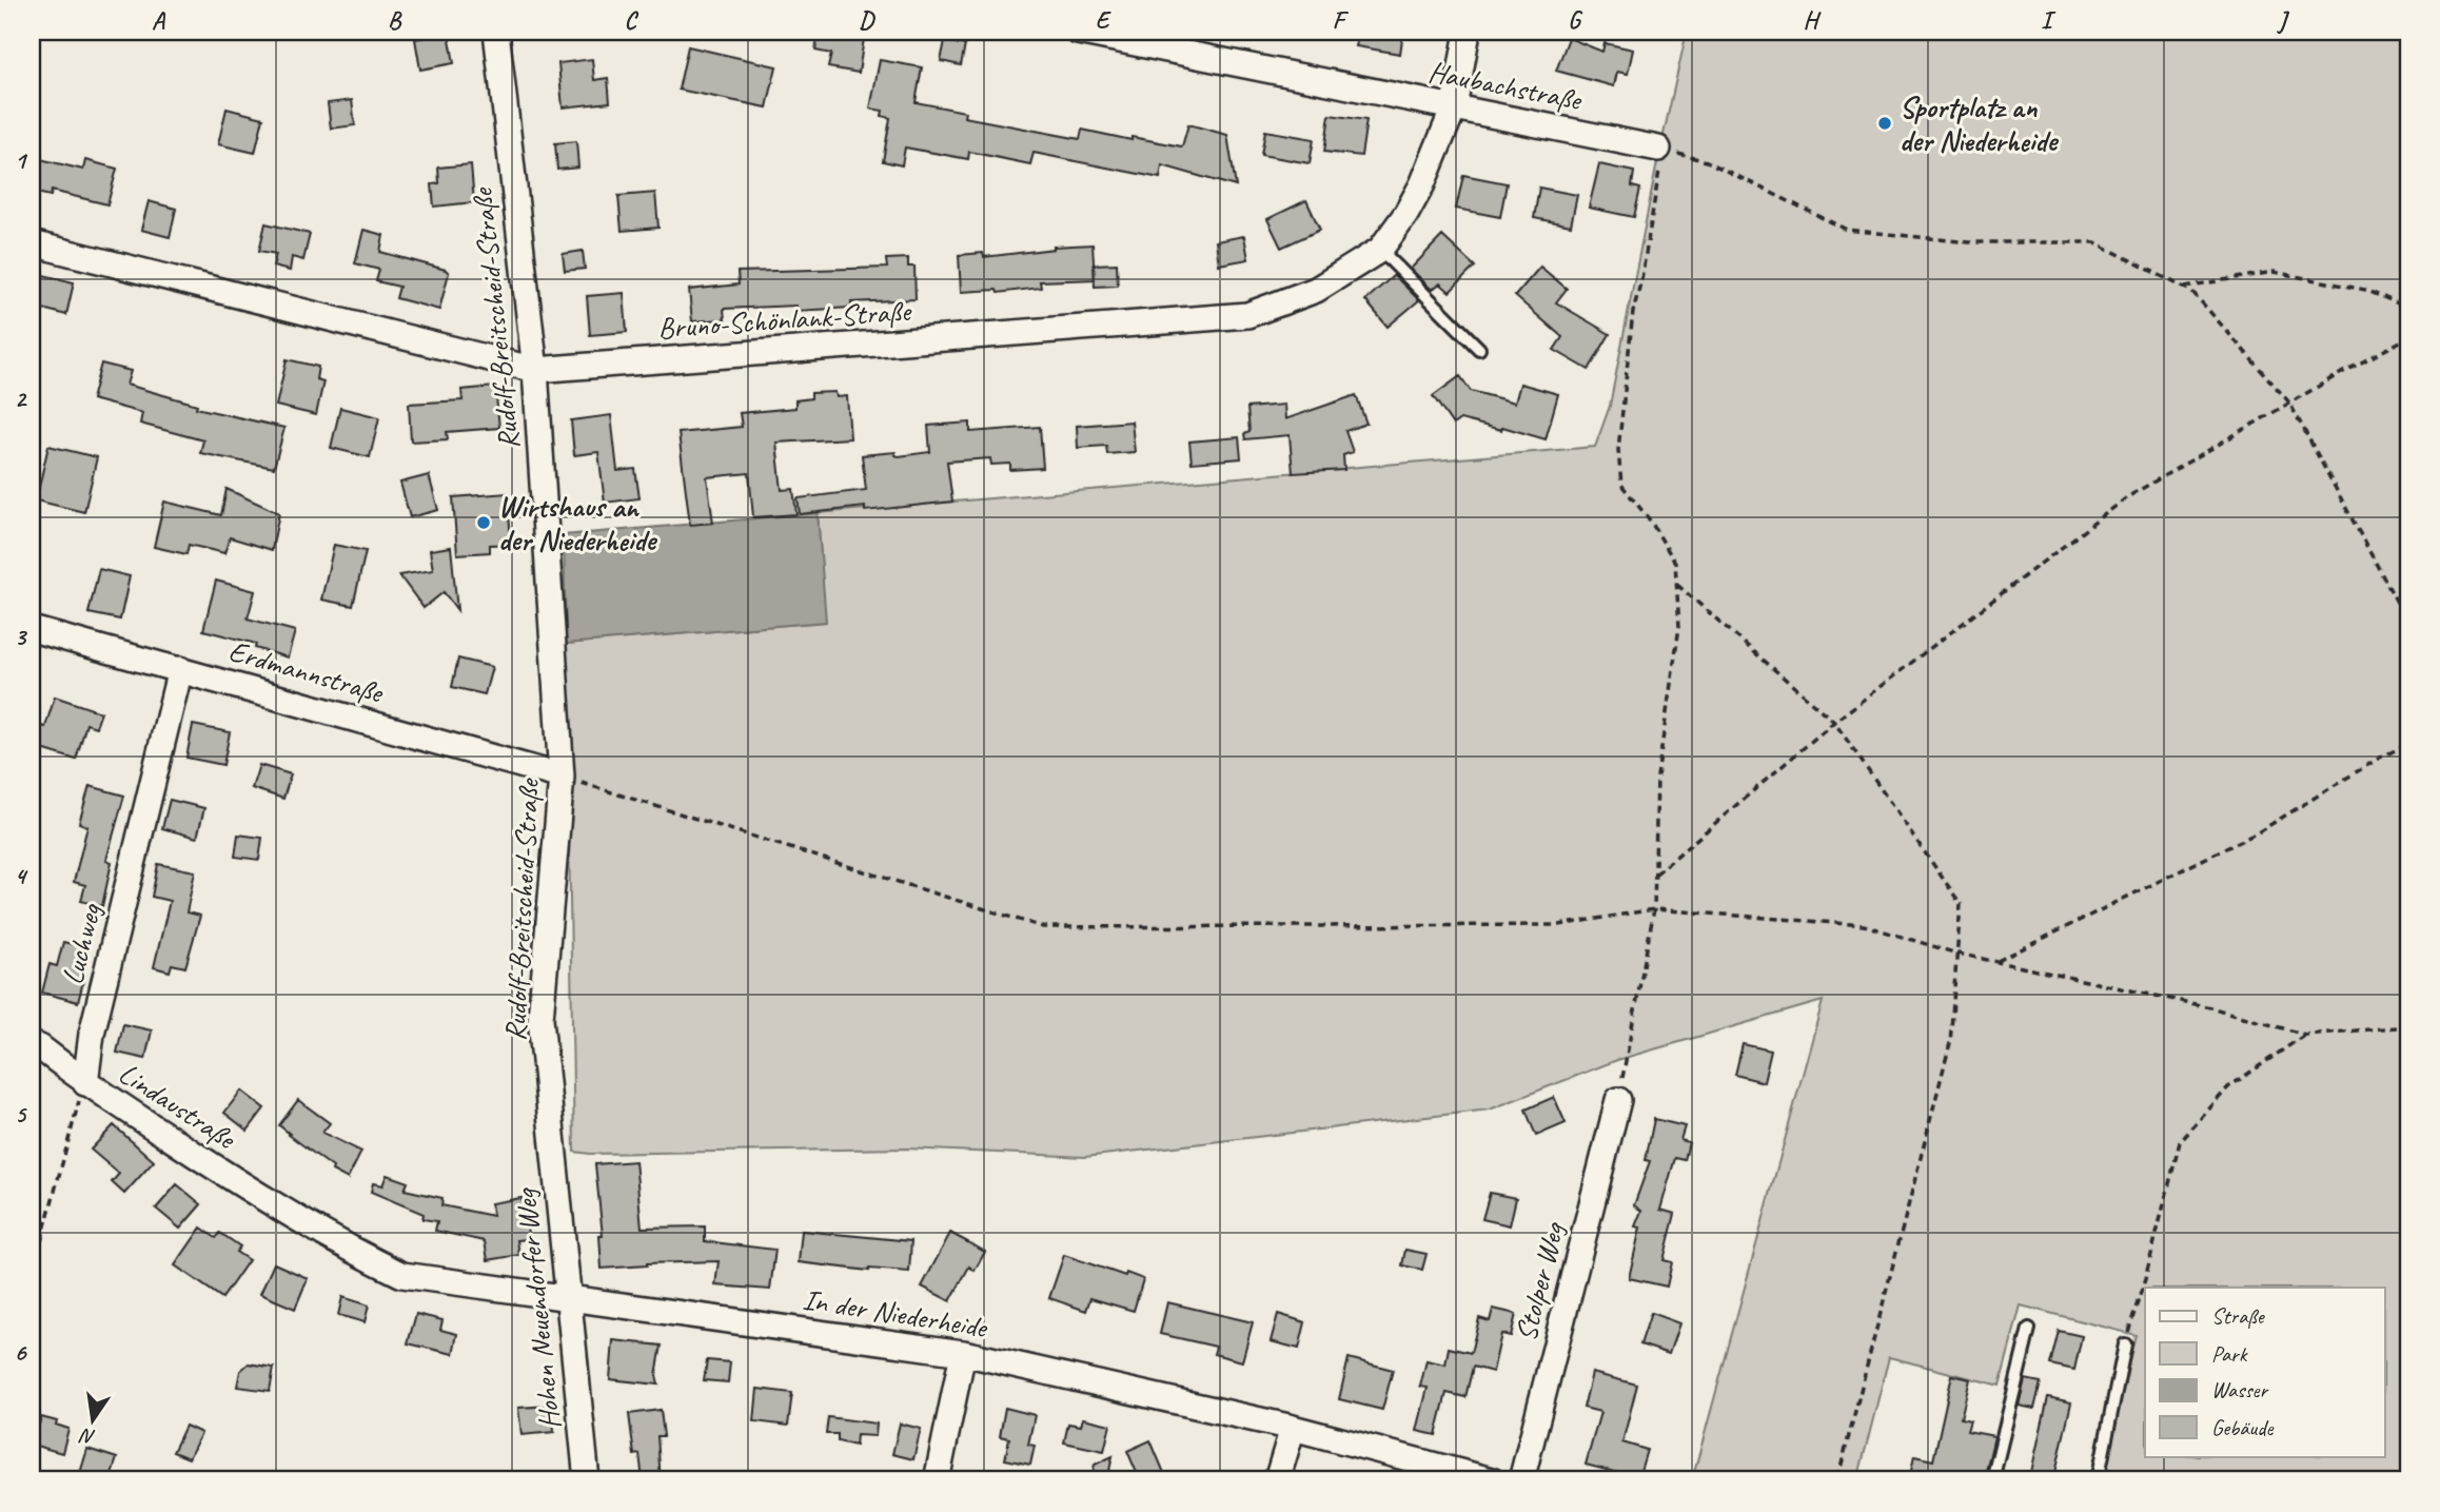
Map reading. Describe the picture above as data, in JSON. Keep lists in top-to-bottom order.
{
  "streets": {
    "street": [
      "Haubachstraße",
      "Rudolf-Breitscheid-Straße",
      "Bruno-Schönlank-Straße",
      "Erdmannstraße",
      "Luchweg",
      "Lindaustraße",
      "Stolper Weg",
      "Hohen Neuendorfer Weg",
      "In der Niederheide"
    ]
  },
  "crossings": [
    ["Haubachstraße", "Bruno-Schönlank-Straße"],
    ["Rudolf-Breitscheid-Straße", "Bruno-Schönlank-Straße"],
    ["Rudolf-Breitscheid-Straße", "Erdmannstraße"],
    ["Rudolf-Breitscheid-Straße", "Hohen Neuendorfer Weg"],
    ["Erdmannstraße", "Luchweg"],
    ["Luchweg", "Lindaustraße"],
    ["Lindaustraße", "In der Niederheide"],
    ["Hohen Neuendorfer Weg", "In der Niederheide"]
  ],
  "places": ["Sportplatz an der Niederheide", "Wirtshaus an der Niederheide"],
  "legend": [
    "Straße",
    "Park",
    "Wasser",
    "Gebäude"
  ],
  "north": "bottom",
  "grid": {
    "columns": [
      "A",
      "B",
      "C",
      "D",
      "E",
      "F",
      "G",
      "H",
      "I",
      "J"
    ],
    "rows": [
      "1",
      "2",
      "3",
      "4",
      "5",
      "6"
    ]
  }
}
